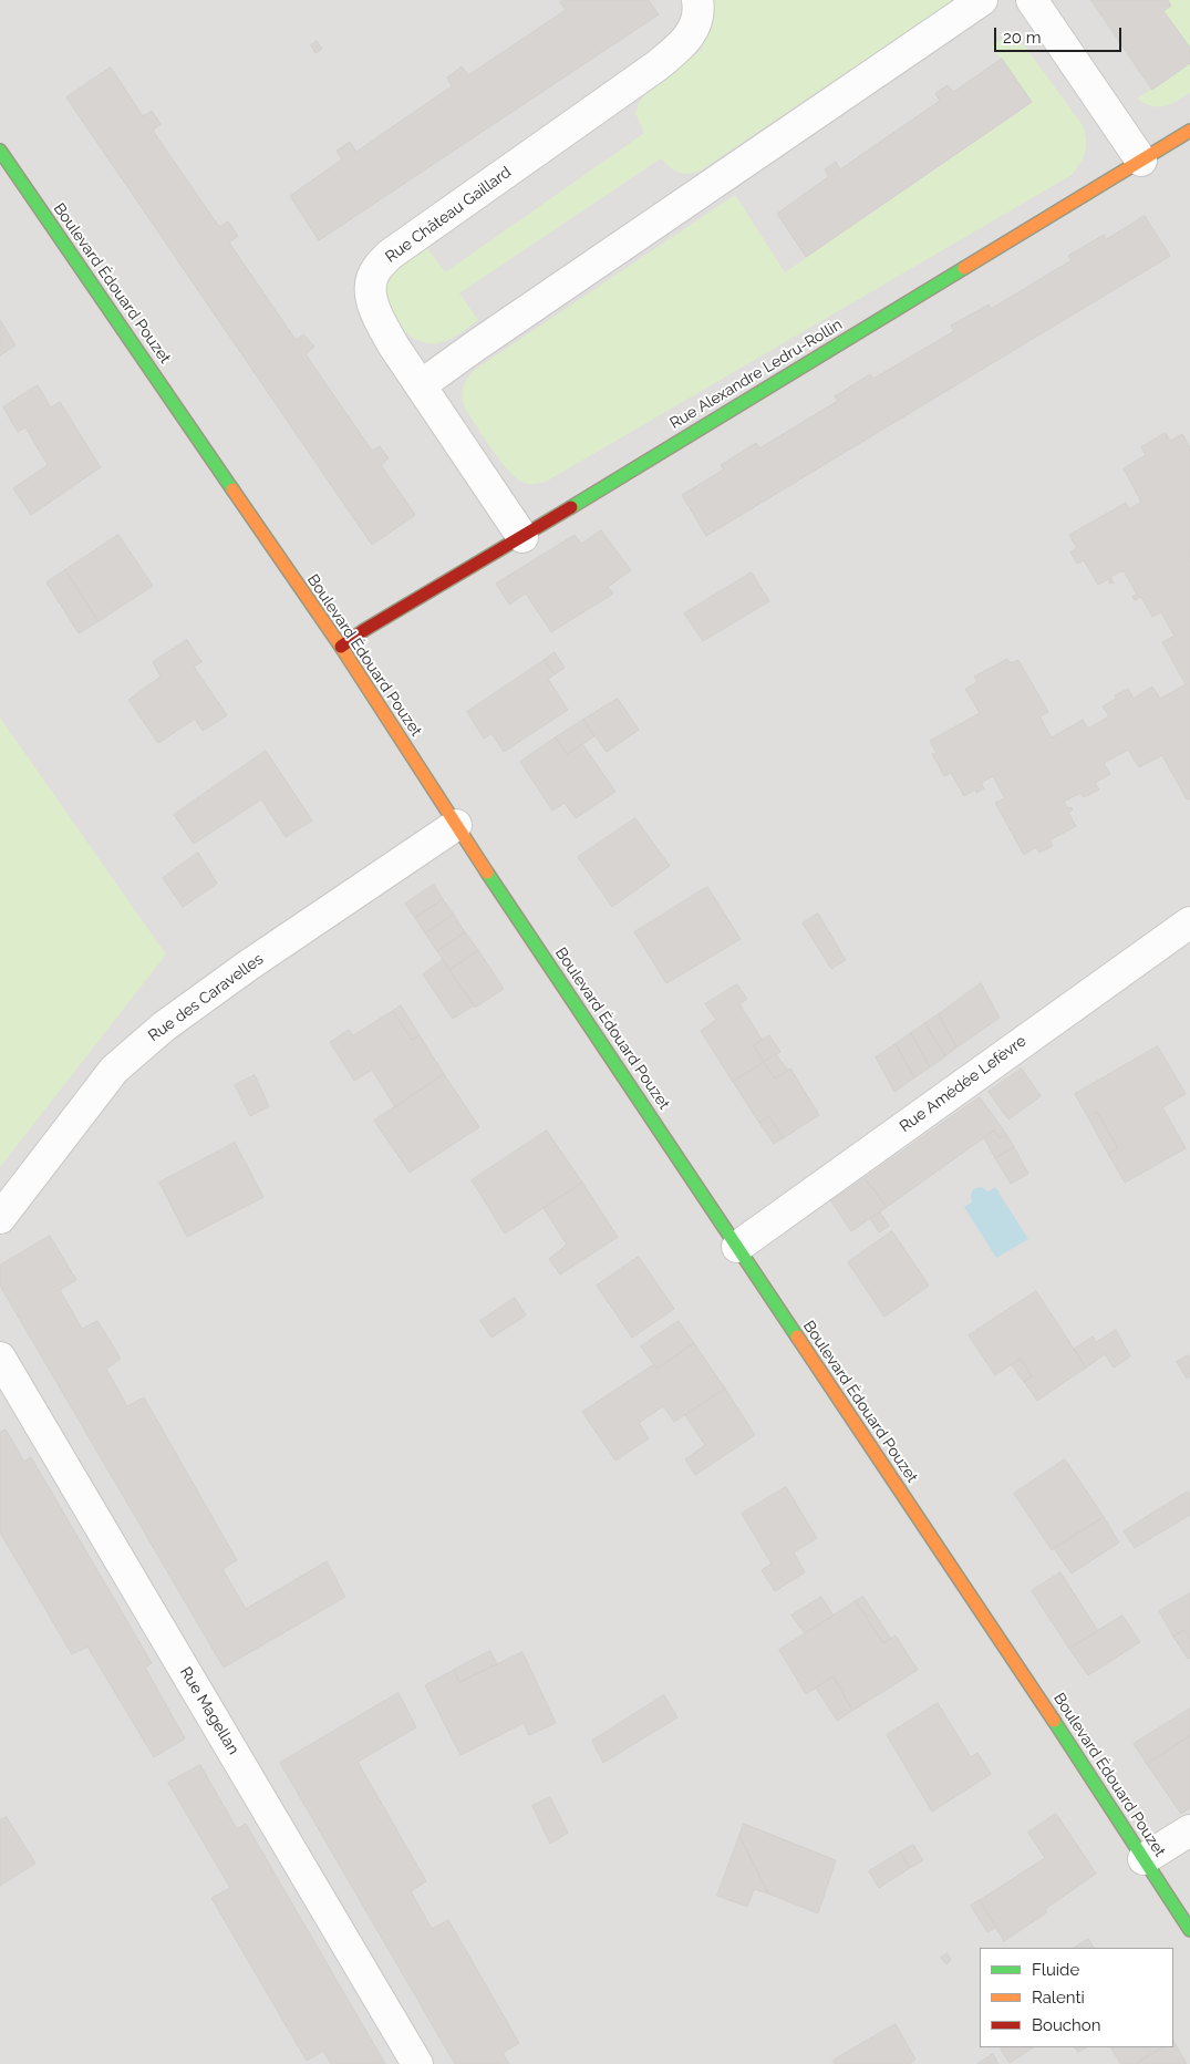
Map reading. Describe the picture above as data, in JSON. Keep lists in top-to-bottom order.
{
  "streets": {
    "street": [
      "Rue Château Gaillard",
      "Boulevard Édouard Pouzet",
      "Rue Alexandre Ledru-Rollin",
      "Rue des Caravelles",
      "Rue Amédée Lefèvre",
      "Rue Magellan"
    ]
  },
  "crossings": [
    ["Rue Château Gaillard", "Rue Alexandre Ledru-Rollin"],
    ["Boulevard Édouard Pouzet", "Rue Alexandre Ledru-Rollin"],
    ["Boulevard Édouard Pouzet", "Rue des Caravelles"],
    ["Boulevard Édouard Pouzet", "Rue Amédée Lefèvre"]
  ],
  "legend": ["Fluide", "Ralenti", "Bouchon"],
  "scale_bar": "20 m"
}
